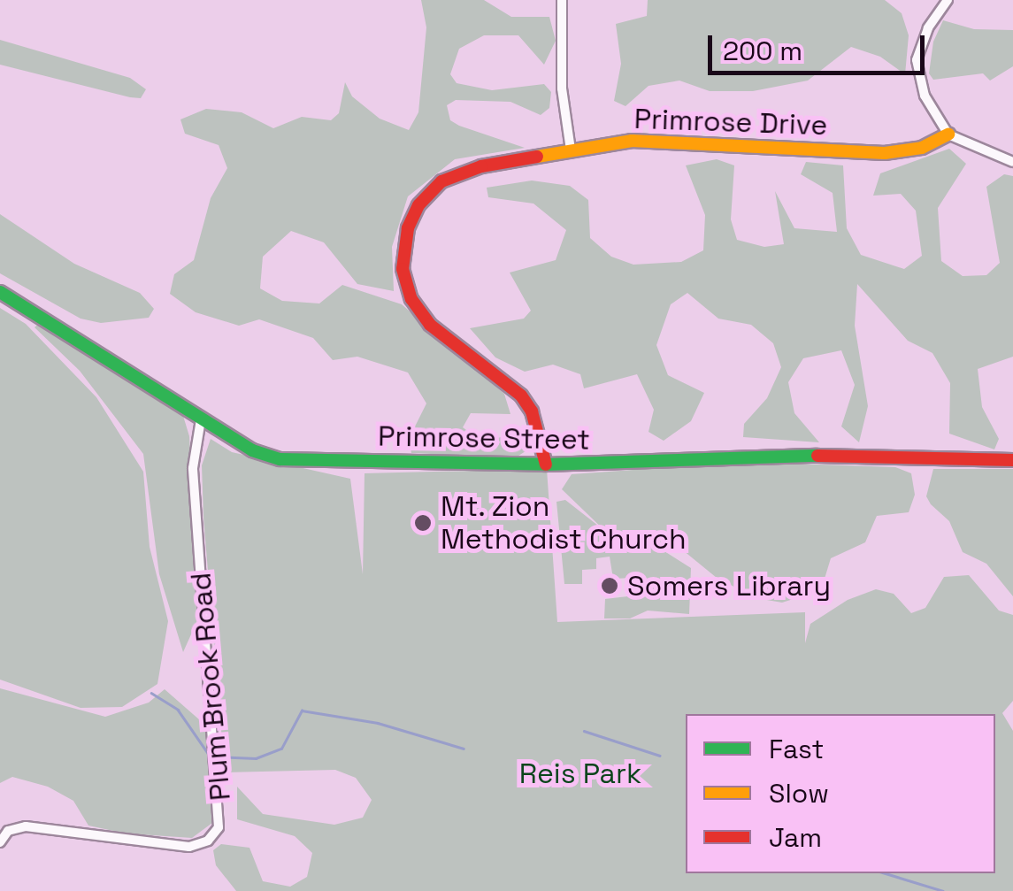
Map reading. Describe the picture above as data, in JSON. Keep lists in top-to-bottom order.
{
  "streets": {
    "main road": ["Primrose Drive", "Primrose Street"],
    "street": ["Plum Brook Road"]
  },
  "crossings": [
    ["Primrose Drive", "Primrose Street"],
    ["Primrose Street", "Plum Brook Road"]
  ],
  "parks": ["Reis Park"],
  "places": ["Mt. Zion Methodist Church", "Somers Library"],
  "legend": ["Fast", "Slow", "Jam"],
  "scale_bar": "200 m"
}
